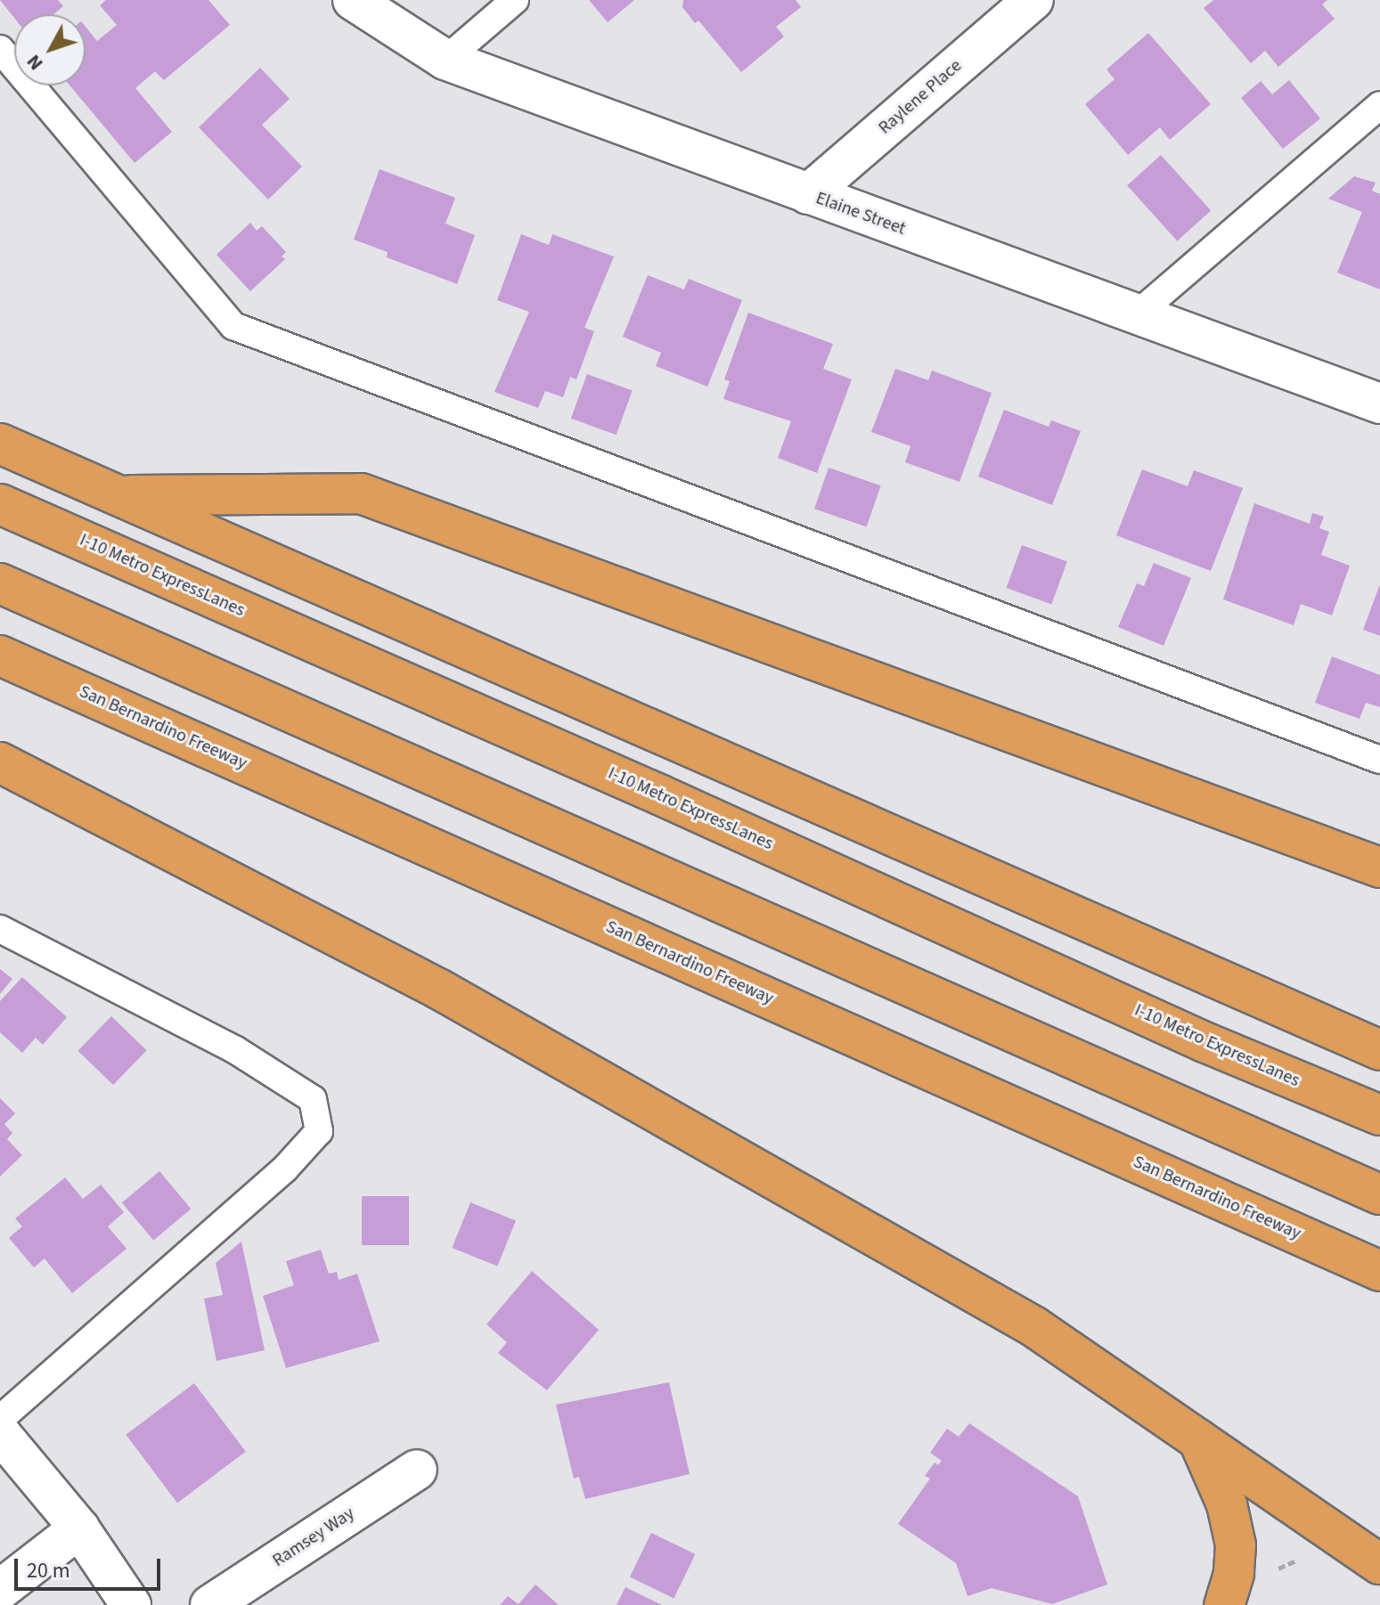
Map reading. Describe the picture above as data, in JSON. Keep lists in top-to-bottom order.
{
  "streets": {
    "highway": ["I-10 Metro ExpressLanes", "San Bernardino Freeway"],
    "street": ["Raylene Place", "Elaine Street", "Ramsey Way"]
  },
  "crossings": [
    ["Raylene Place", "Elaine Street"]
  ],
  "scale_bar": "20 m",
  "north": "bottom left"
}
